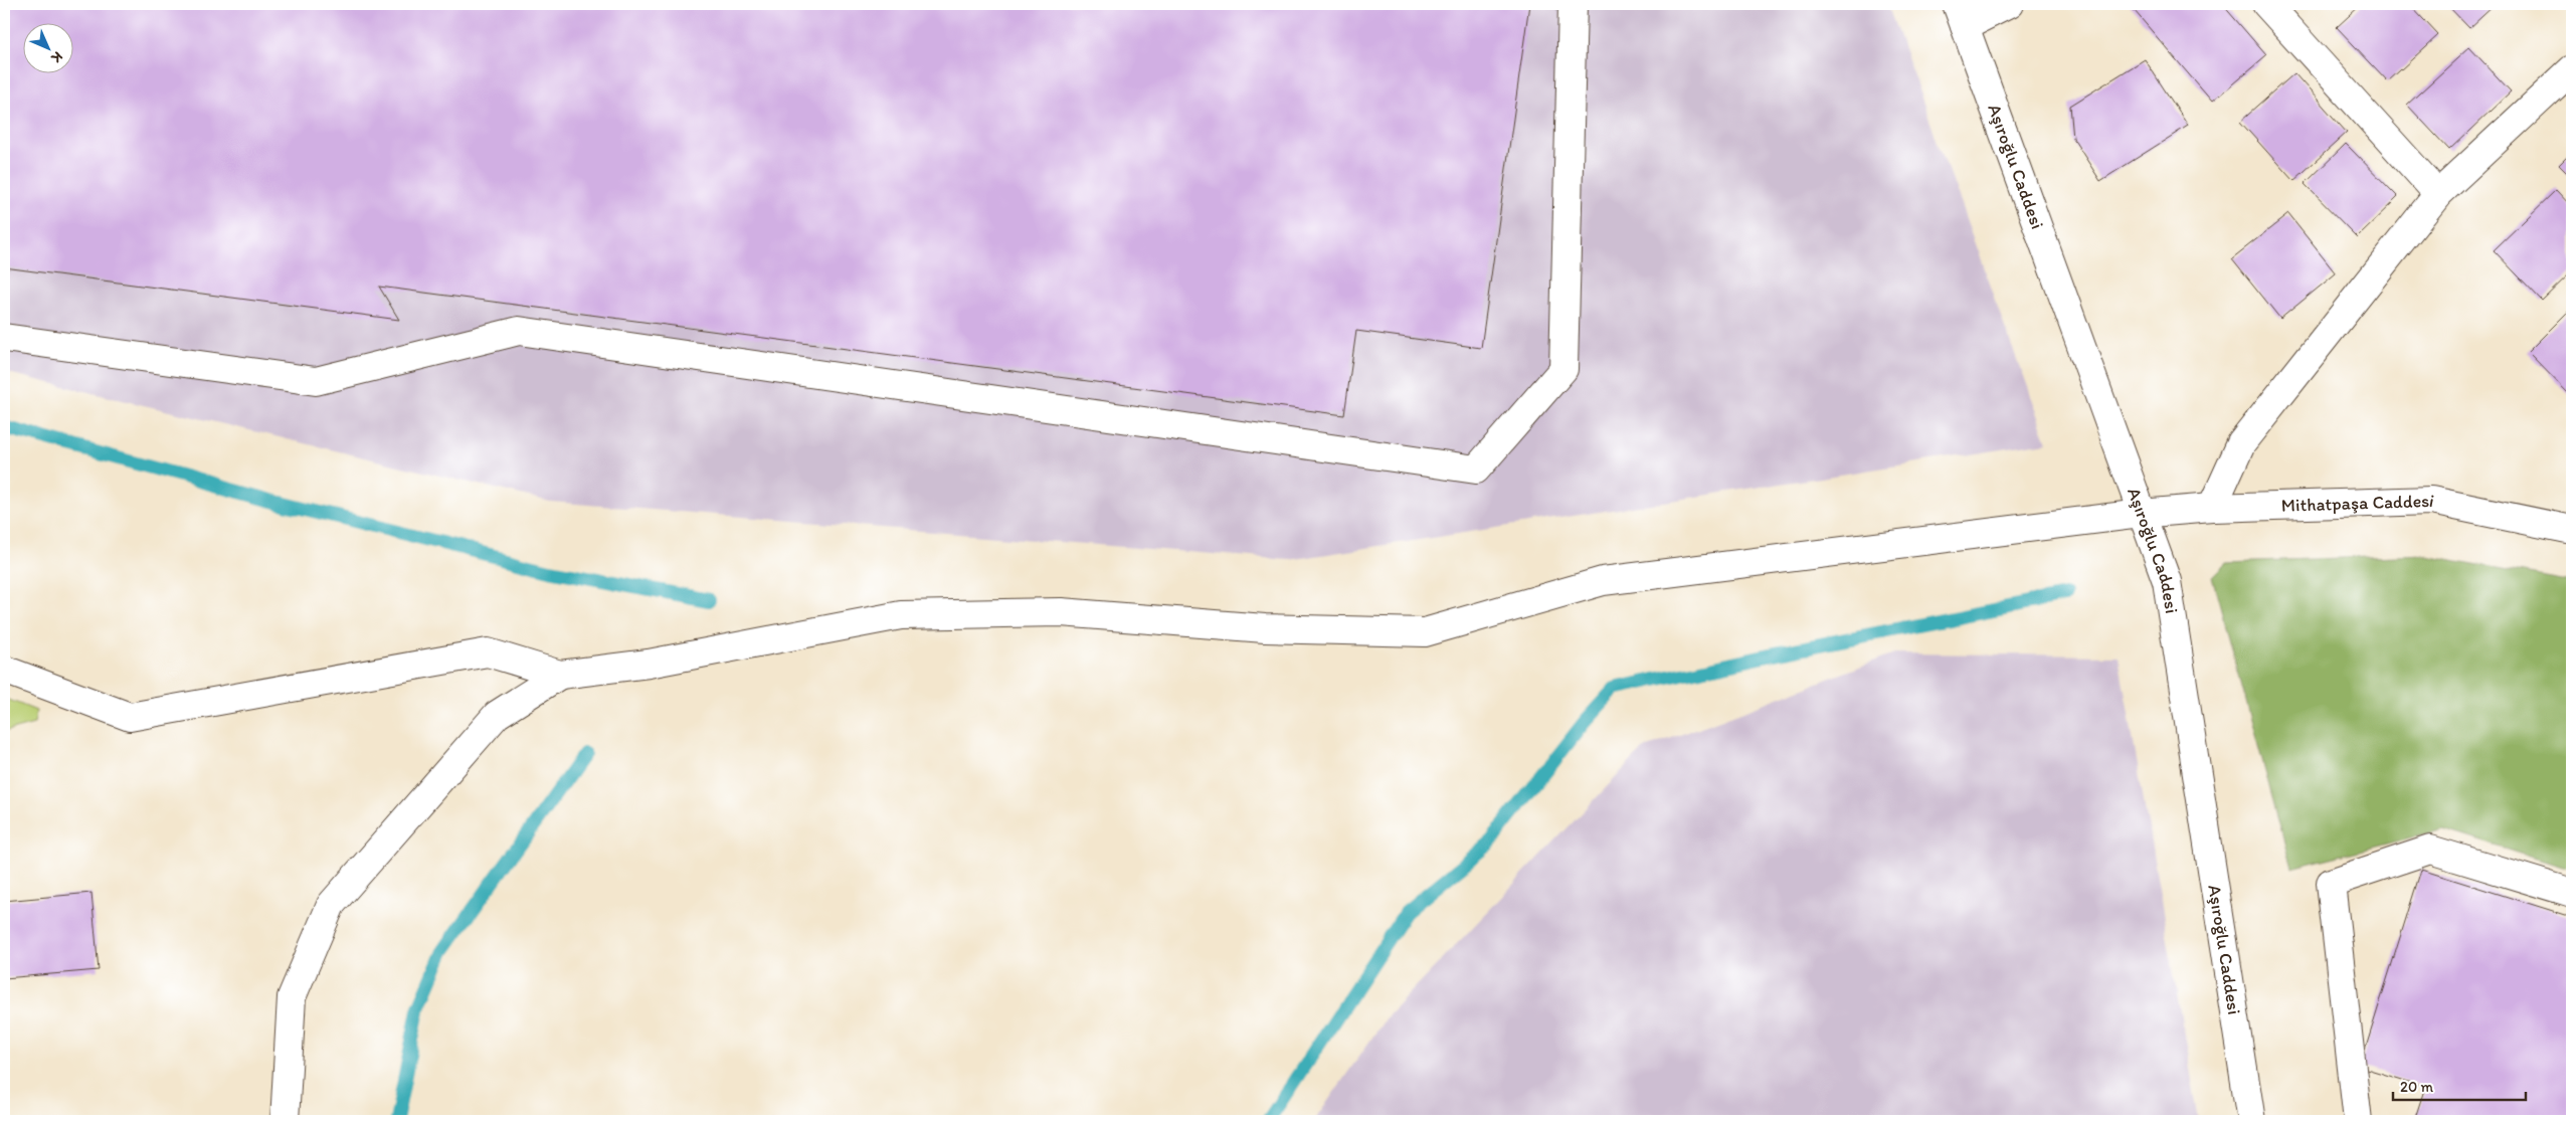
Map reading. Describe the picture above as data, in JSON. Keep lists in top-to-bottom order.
{
  "streets": {
    "street": ["Aşıroğlu Caddesi", "Mithatpaşa Caddesi"]
  },
  "crossings": [
    ["Aşıroğlu Caddesi", "Mithatpaşa Caddesi"]
  ],
  "scale_bar": "20 m",
  "north": "bottom right"
}
